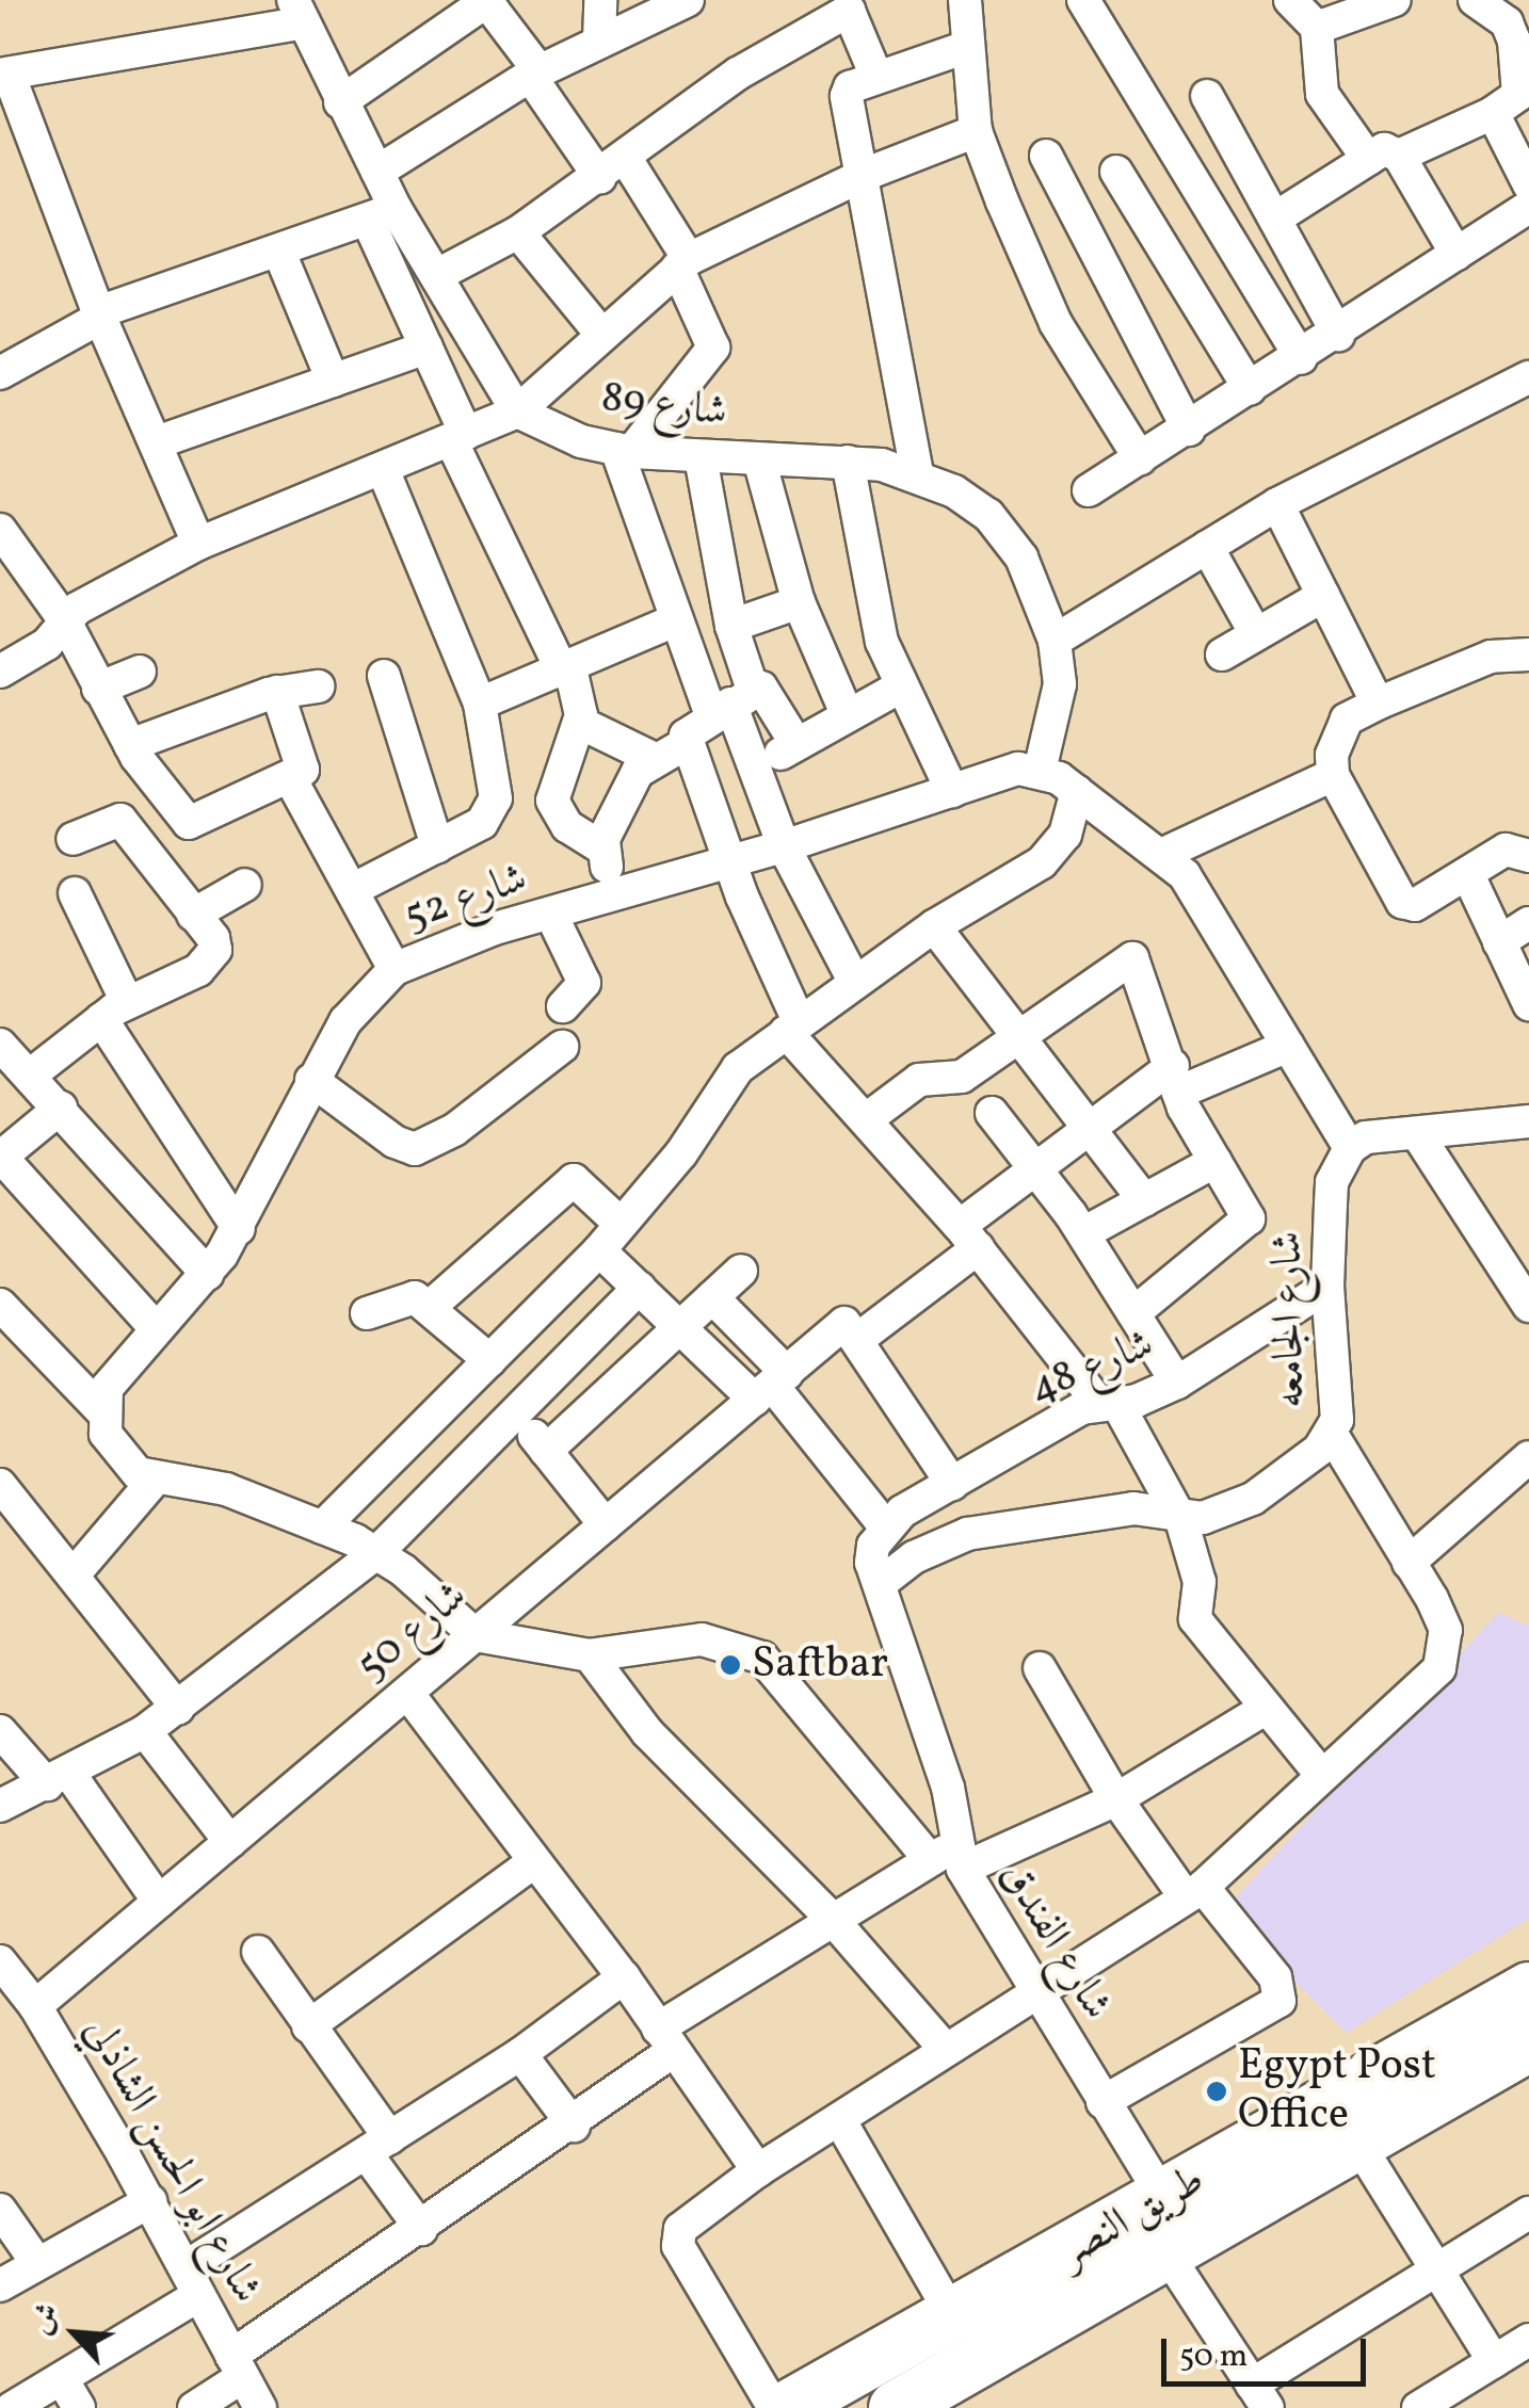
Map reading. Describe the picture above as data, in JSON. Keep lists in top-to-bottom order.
{
  "streets": {
    "main road": ["طريق النصر"],
    "street": [
      "شارع 89",
      "شارع 52",
      "شارع الجامعه",
      "شارع 48",
      "شارع 50",
      "شارع الفندق",
      "شارع ابو الحسن الشاذلي"
    ]
  },
  "crossings": [
    ["شارع 89", "شارع 52"],
    ["شارع الجامعه", "شارع 48"],
    ["شارع الجامعه", "شارع الفندق"],
    ["شارع 50", "شارع ابو الحسن الشاذلي"],
    ["شارع الفندق", "طريق النصر"]
  ],
  "places": ["Saftbar", "Egypt Post Office"],
  "scale_bar": "50 m",
  "north": "top left"
}
